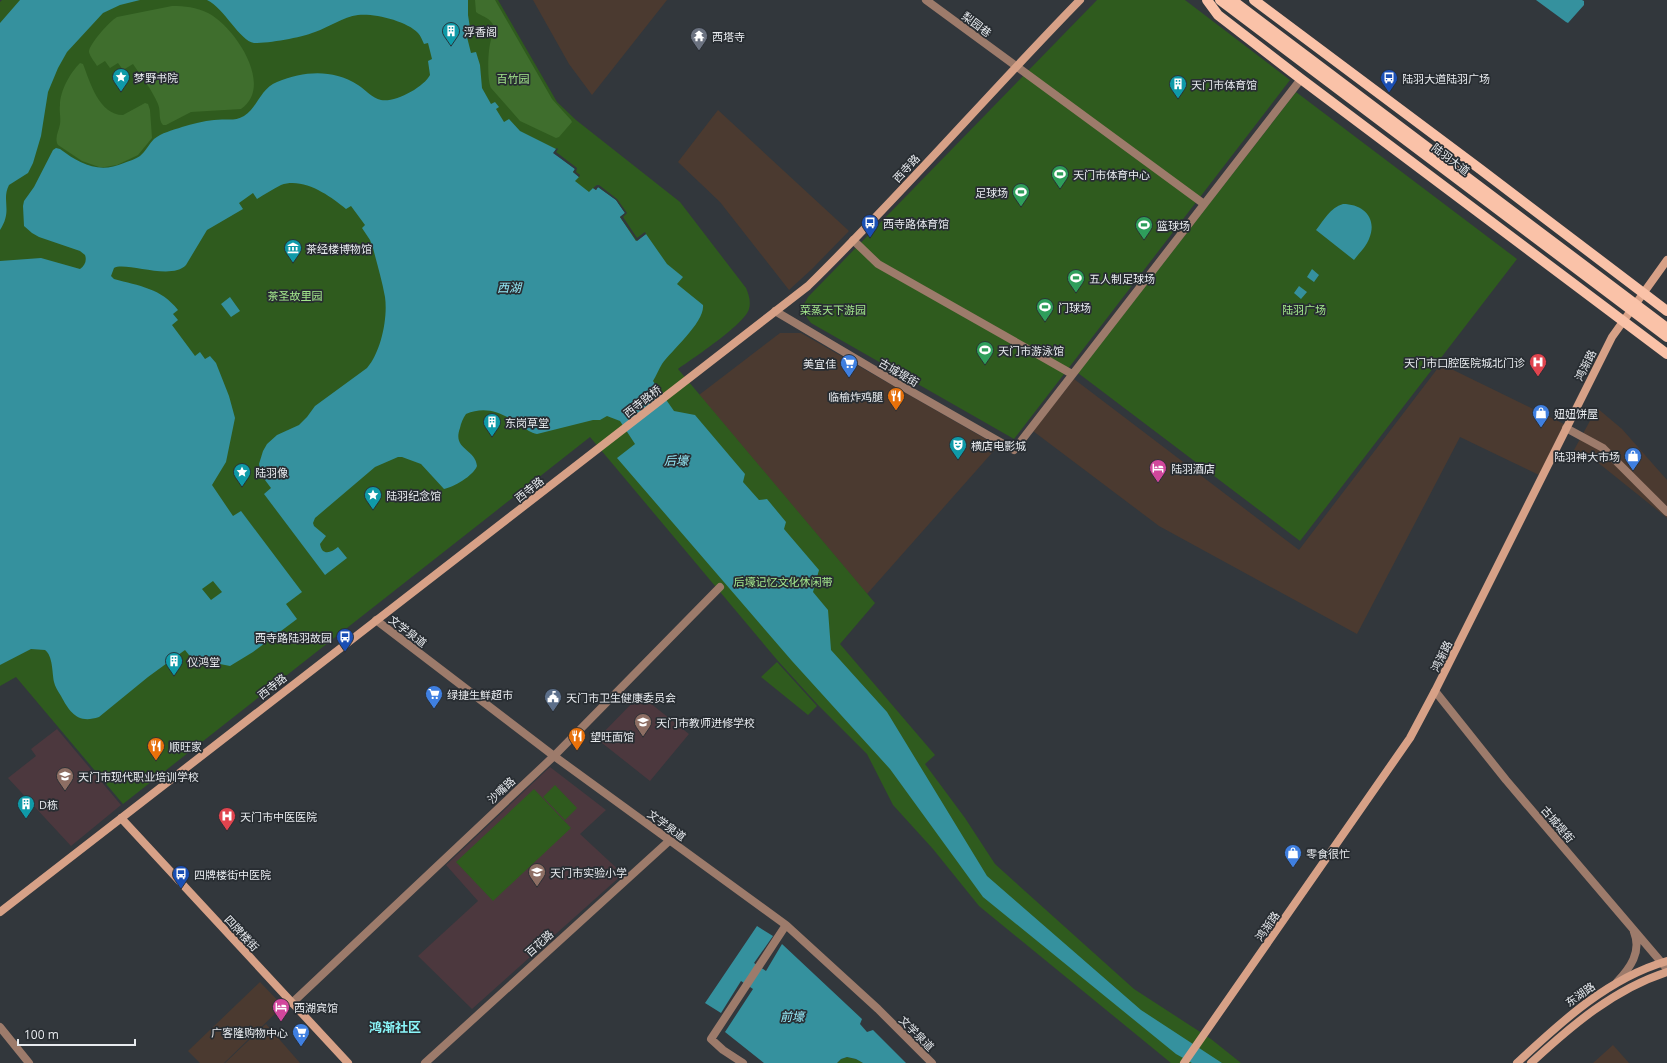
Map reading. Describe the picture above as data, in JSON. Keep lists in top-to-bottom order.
{
  "streets": {
    "main road": ["陆羽大道"],
    "street": [
      "梨园巷",
      "西寺路",
      "鸿渐路",
      "古城堤街",
      "西寺路桥",
      "文学泉道",
      "沙嘴路",
      "四牌楼街",
      "百花路",
      "东湖路"
    ]
  },
  "crossings": [
    ["梨园巷", "西寺路"],
    ["陆羽大道", "鸿渐路"],
    ["西寺路", "古城堤街"],
    ["西寺路", "西寺路桥"],
    ["西寺路", "文学泉道"],
    ["西寺路", "四牌楼街"],
    ["鸿渐路", "古城堤街"],
    ["古城堤街", "东湖路"],
    ["文学泉道", "沙嘴路"],
    ["文学泉道", "百花路"],
    ["沙嘴路", "四牌楼街"]
  ],
  "districts": ["鸿渐社区"],
  "water": ["西湖", "后壕", "前壕"],
  "parks": [
    "百竹园",
    "茶圣故里园",
    "菜蒸天下游园",
    "陆羽广场",
    "后壕记忆文化休闲带"
  ],
  "places": {
    "building": [
      "浮香阁",
      "天门市体育馆",
      "东岗草堂",
      "仪鸿堂",
      "D栋"
    ],
    "temple": ["西塔寺"],
    "place": ["梦野书院", "陆羽像", "陆羽纪念馆"],
    "bus stop": [
      "陆羽大道陆羽广场",
      "西寺路体育馆",
      "西寺路陆羽故园",
      "四牌楼街中医院"
    ],
    "sports": [
      "天门市体育中心",
      "足球场",
      "篮球场",
      "五人制足球场",
      "门球场",
      "天门市游泳馆"
    ],
    "museum": ["茶经楼博物馆"],
    "hospital": ["天门市口腔医院城北门诊", "天门市中医医院"],
    "supermarket": ["美宜佳", "绿捷生鲜超市", "广客隆购物中心"],
    "restaurant": ["临榆炸鸡腿", "望旺面馆", "顺旺家"],
    "shop": ["妞妞饼屋", "陆羽神大市场", "零食很忙"],
    "theatre": ["横店电影城"],
    "hotel": ["陆羽酒店", "西湖宾馆"],
    "public building": ["天门市卫生健康委员会"],
    "school or university": ["天门市教师进修学校", "天门市现代职业培训学校", "天门市实验小学"]
  },
  "scale_bar": "100 m"
}
